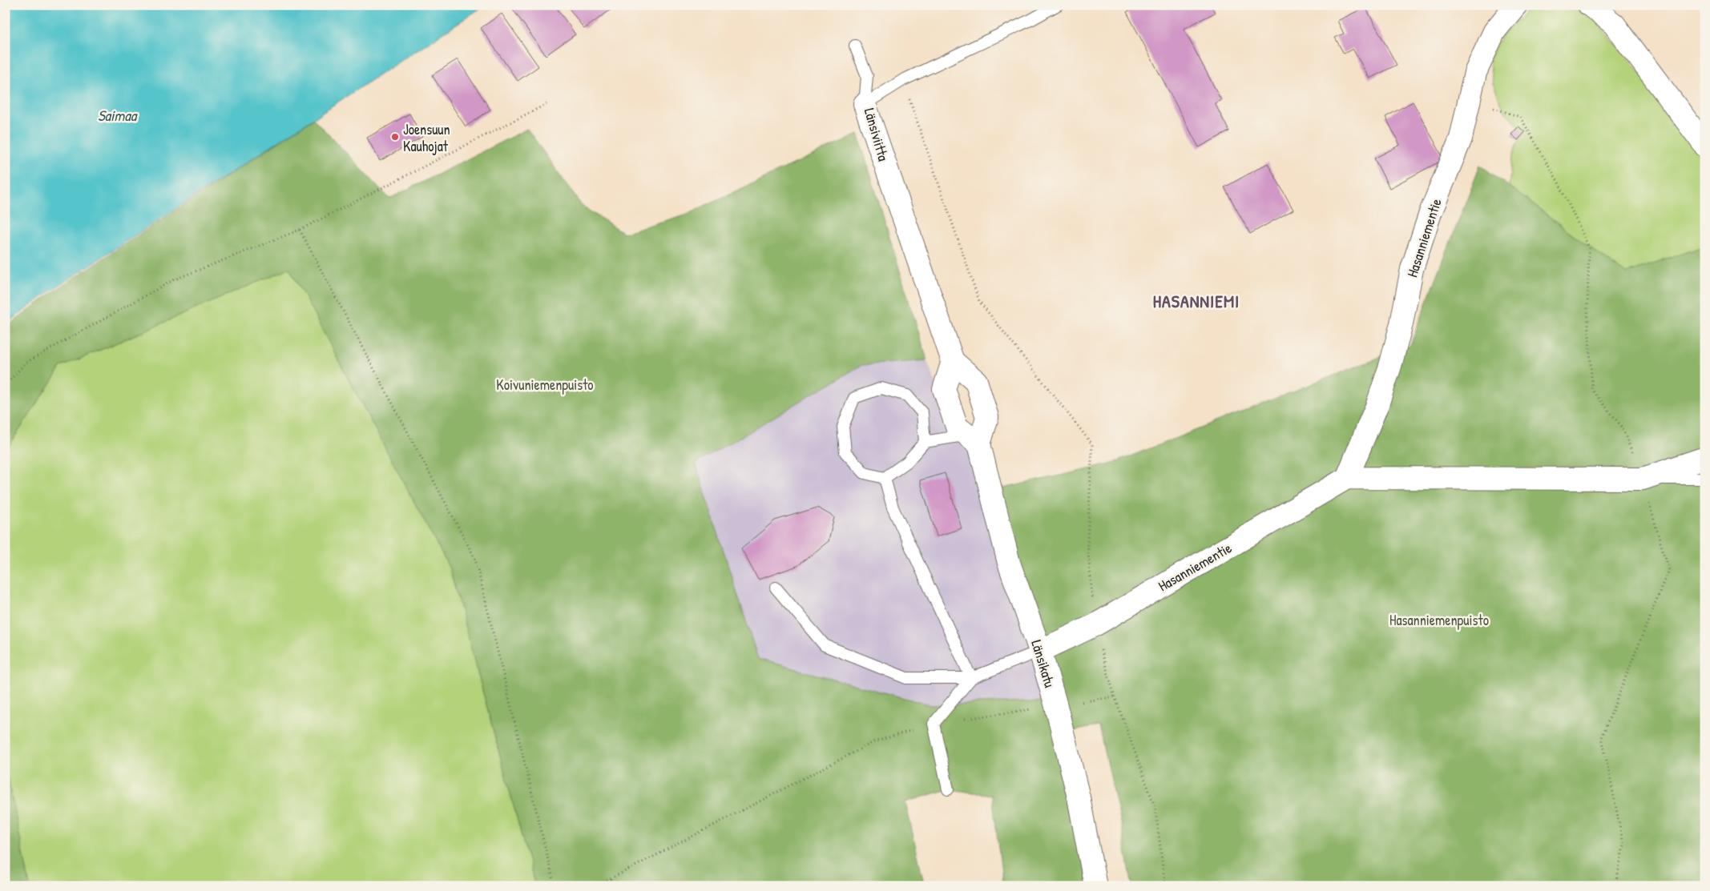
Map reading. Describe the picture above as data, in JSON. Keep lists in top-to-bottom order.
{
  "streets": {
    "street": ["Länsiviitta", "Hasanniementie", "Länsikatu"]
  },
  "crossings": [
    ["Länsiviitta", "Länsikatu"],
    ["Hasanniementie", "Länsikatu"]
  ],
  "districts": ["HASANNIEMI"],
  "water": ["Saimaa"],
  "parks": ["Koivuniemenpuisto", "Hasanniemenpuisto"],
  "places": ["Joensuun Kauhojat"]
}
